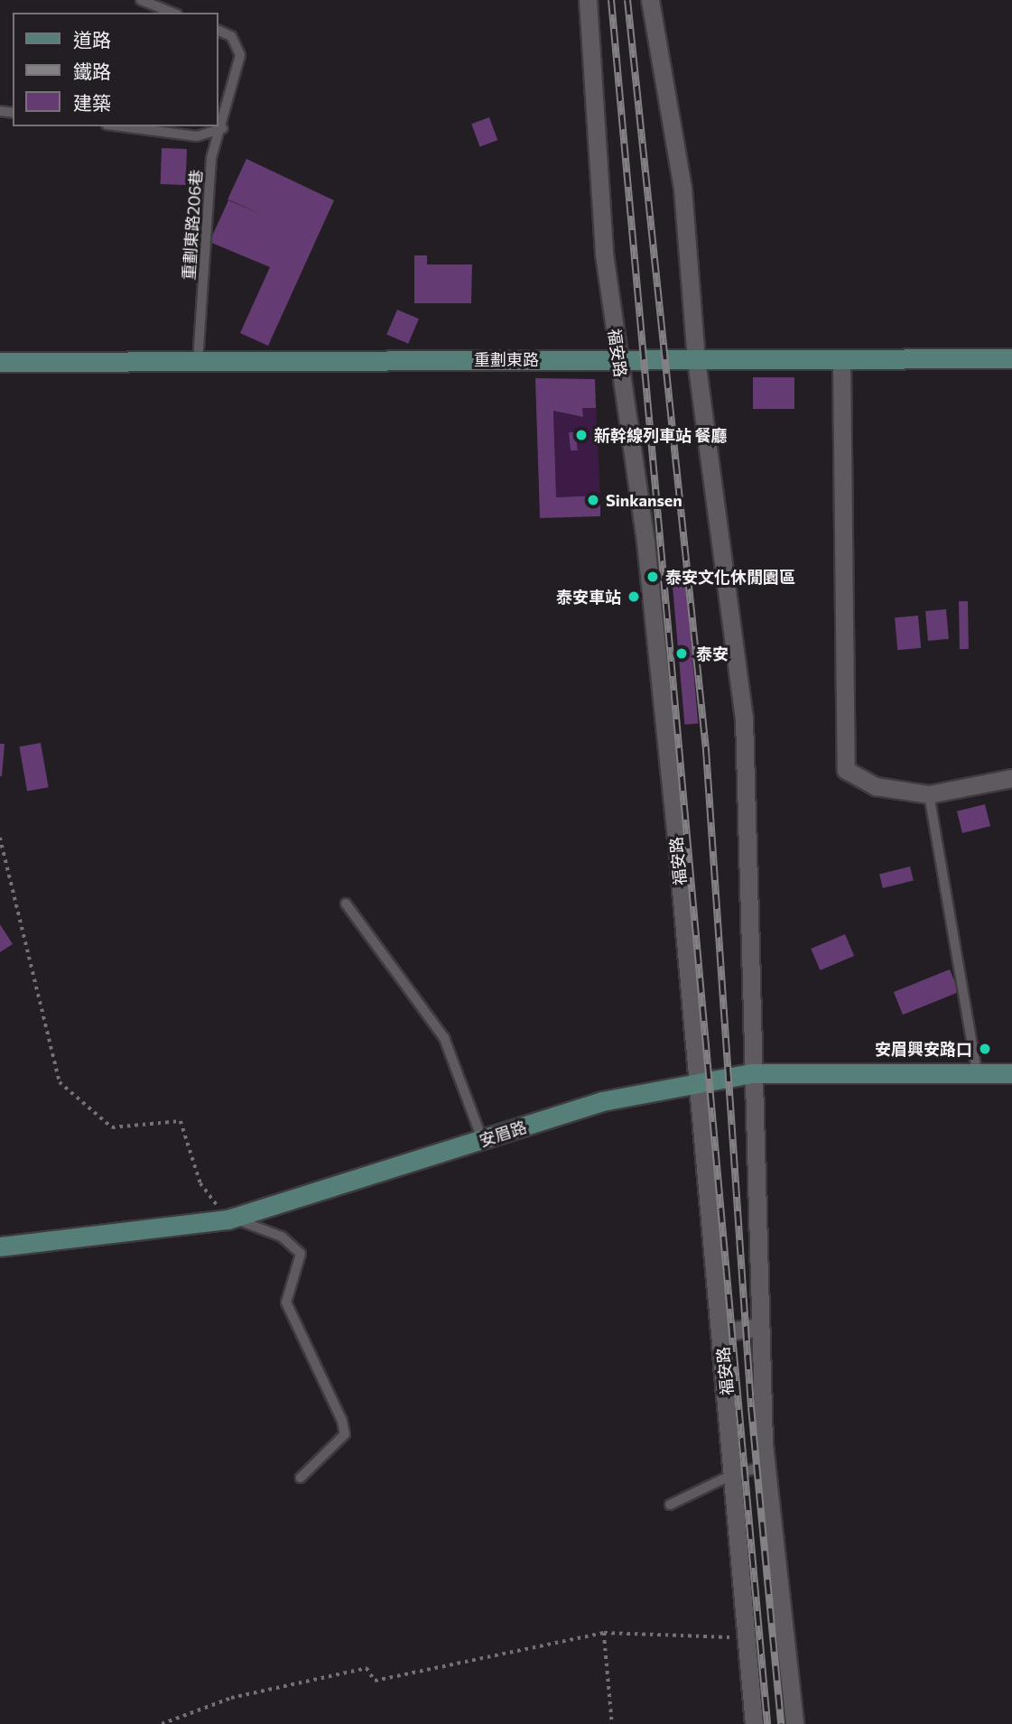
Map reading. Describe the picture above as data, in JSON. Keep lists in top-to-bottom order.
{
  "streets": {
    "street": ["福安路", "重劃東路", "安眉路"],
    "lane": ["重劃東路206巷"]
  },
  "crossings": [
    ["重劃東路206巷", "重劃東路"],
    ["福安路", "重劃東路"],
    ["福安路", "安眉路"]
  ],
  "places": [
    "新幹線列車站 餐廳",
    "Sinkansen",
    "泰安文化休閒園區",
    "泰安車站",
    "泰安",
    "安眉興安路口"
  ],
  "legend": ["道路", "鐵路", "建築"]
}
